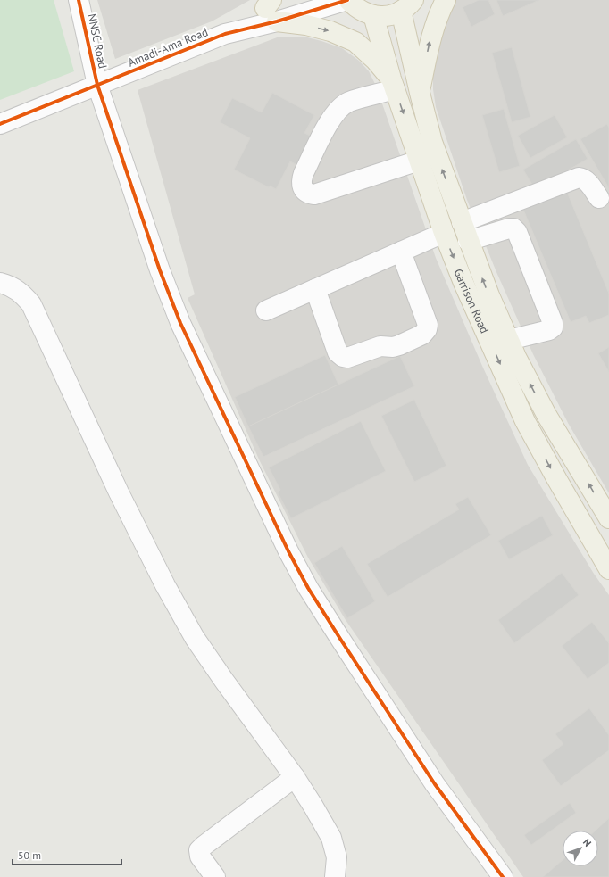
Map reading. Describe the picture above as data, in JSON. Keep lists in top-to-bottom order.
{
  "streets": {
    "main road": ["Garrison Road"],
    "street": ["NNSC Road", "Amadi-Ama Road"]
  },
  "crossings": [
    ["NNSC Road", "Amadi-Ama Road"]
  ],
  "scale_bar": "50 m",
  "north": "top right"
}
